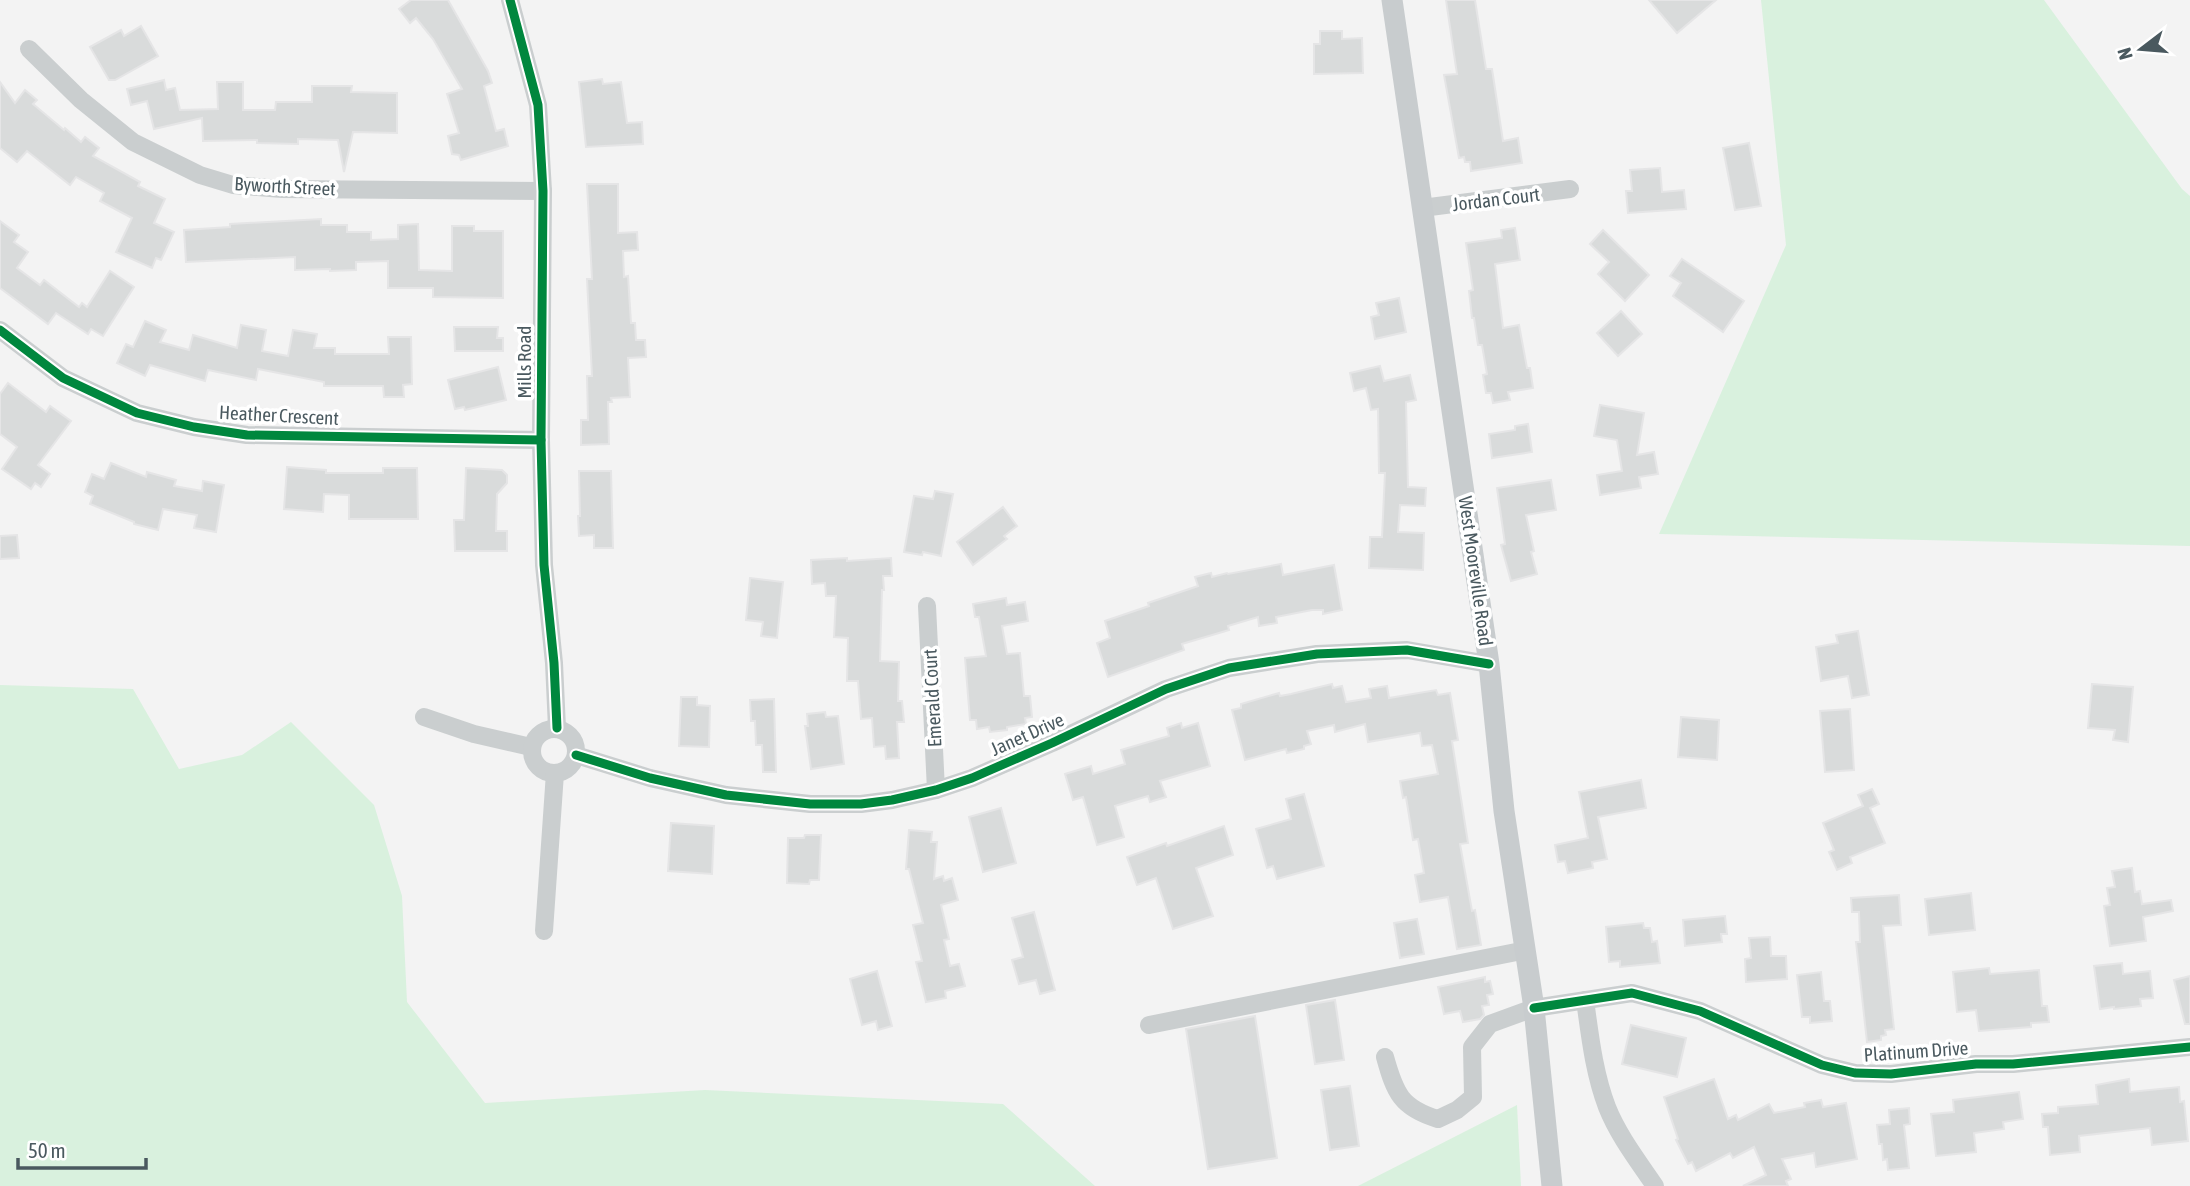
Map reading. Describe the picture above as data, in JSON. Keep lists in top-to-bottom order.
{
  "streets": {
    "main road": ["West Mooreville Road"],
    "street": [
      "Byworth Street",
      "Jordan Court",
      "Mills Road",
      "Heather Crescent",
      "Emerald Court",
      "Janet Drive",
      "Platinum Drive"
    ]
  },
  "crossings": [
    ["Byworth Street", "Mills Road"],
    ["Jordan Court", "West Mooreville Road"],
    ["Mills Road", "Heather Crescent"],
    ["Mills Road", "Janet Drive"],
    ["West Mooreville Road", "Janet Drive"],
    ["West Mooreville Road", "Platinum Drive"],
    ["Emerald Court", "Janet Drive"]
  ],
  "scale_bar": "50 m",
  "north": "left"
}
